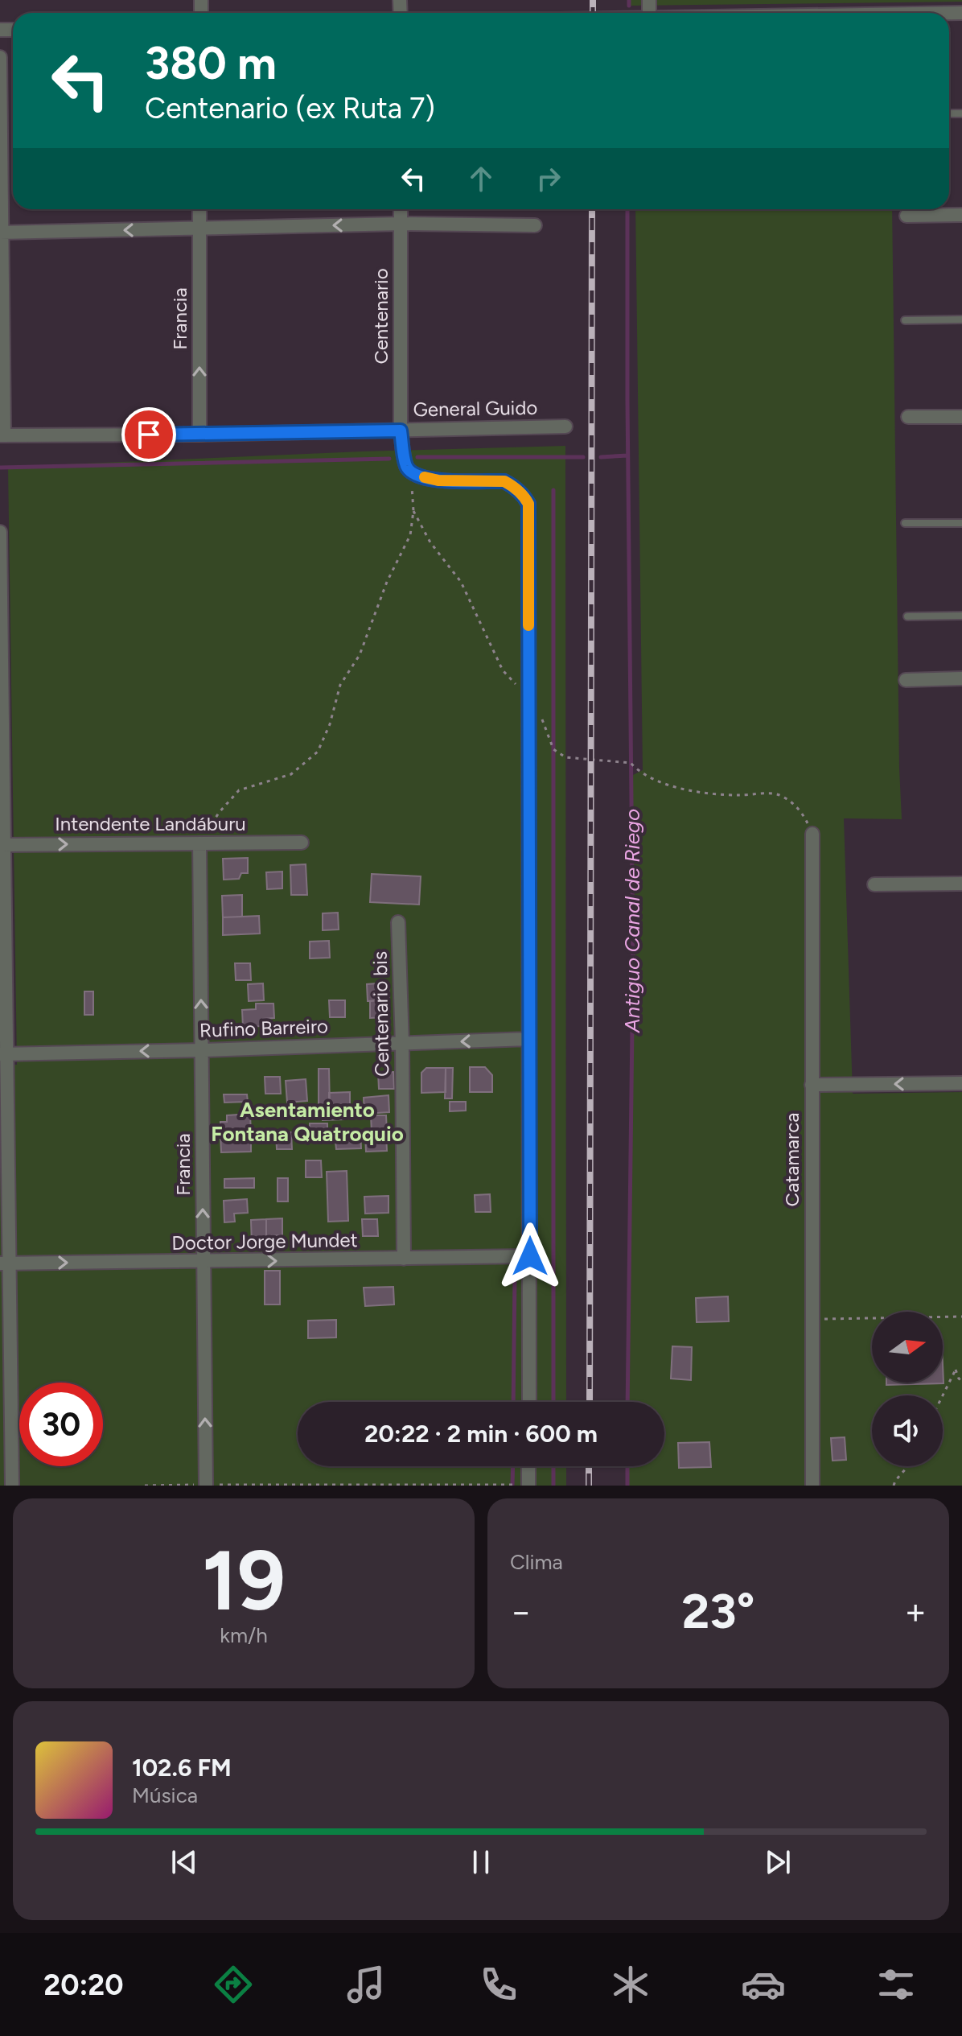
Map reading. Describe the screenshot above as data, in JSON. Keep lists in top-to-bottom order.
{
  "streets": {
    "street": [
      "Centenario",
      "Francia",
      "General Guido",
      "Intendente Landáburu",
      "Centenario bis",
      "Rufino Barreiro",
      "Catamarca",
      "Doctor Jorge Mundet"
    ]
  },
  "crossings": [
    ["Centenario", "General Guido"],
    ["Francia", "General Guido"],
    ["Francia", "Intendente Landáburu"],
    ["Francia", "Rufino Barreiro"],
    ["Francia", "Doctor Jorge Mundet"],
    ["Centenario bis", "Rufino Barreiro"],
    ["Centenario bis", "Doctor Jorge Mundet"]
  ],
  "one_way": [
    "Francia",
    "Intendente Landáburu",
    "Rufino Barreiro",
    "Doctor Jorge Mundet"
  ],
  "districts": ["Asentamiento Fontana Quatroquio"],
  "water": ["Antiguo Canal de Riego"],
  "north": "right",
  "page": {
    "turn": ["380 m", "Centenario (ex Ruta 7)"],
    "limit": "30",
    "trip": "20:22 · 2 min · 600 m",
    "tile": [
      ["19", "km/h"],
      "Clima"
    ],
    "heat": ["−", "23°", "+"],
    "song": ["102.6 FM", "Música"],
    "tabs": "20:20"
  }
}
